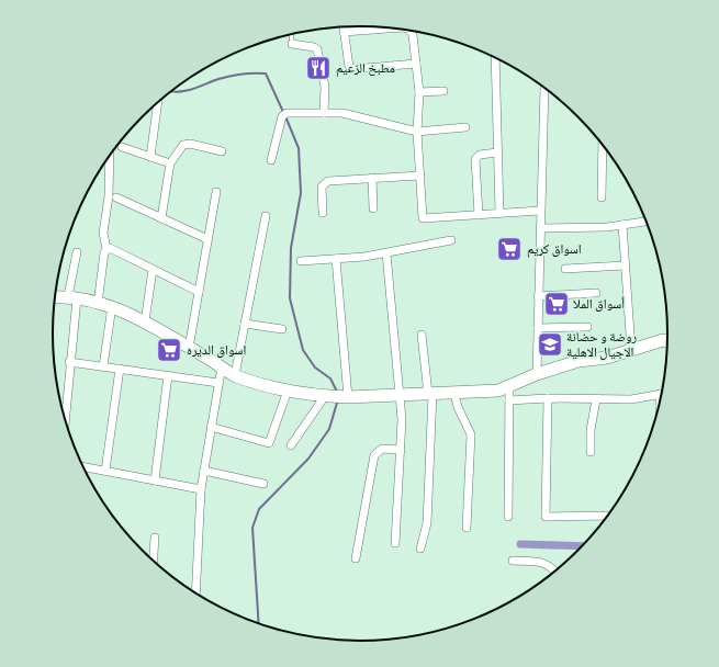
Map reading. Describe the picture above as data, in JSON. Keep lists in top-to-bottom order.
{
  "places": {
    "restaurant": ["مطبخ الزعيم"],
    "supermarket": ["اسواق كريم", "أسواق الملا", "اسواق الديره"],
    "school or university": ["روضة و حضانة الاجيال الاهلية"]
  }
}
